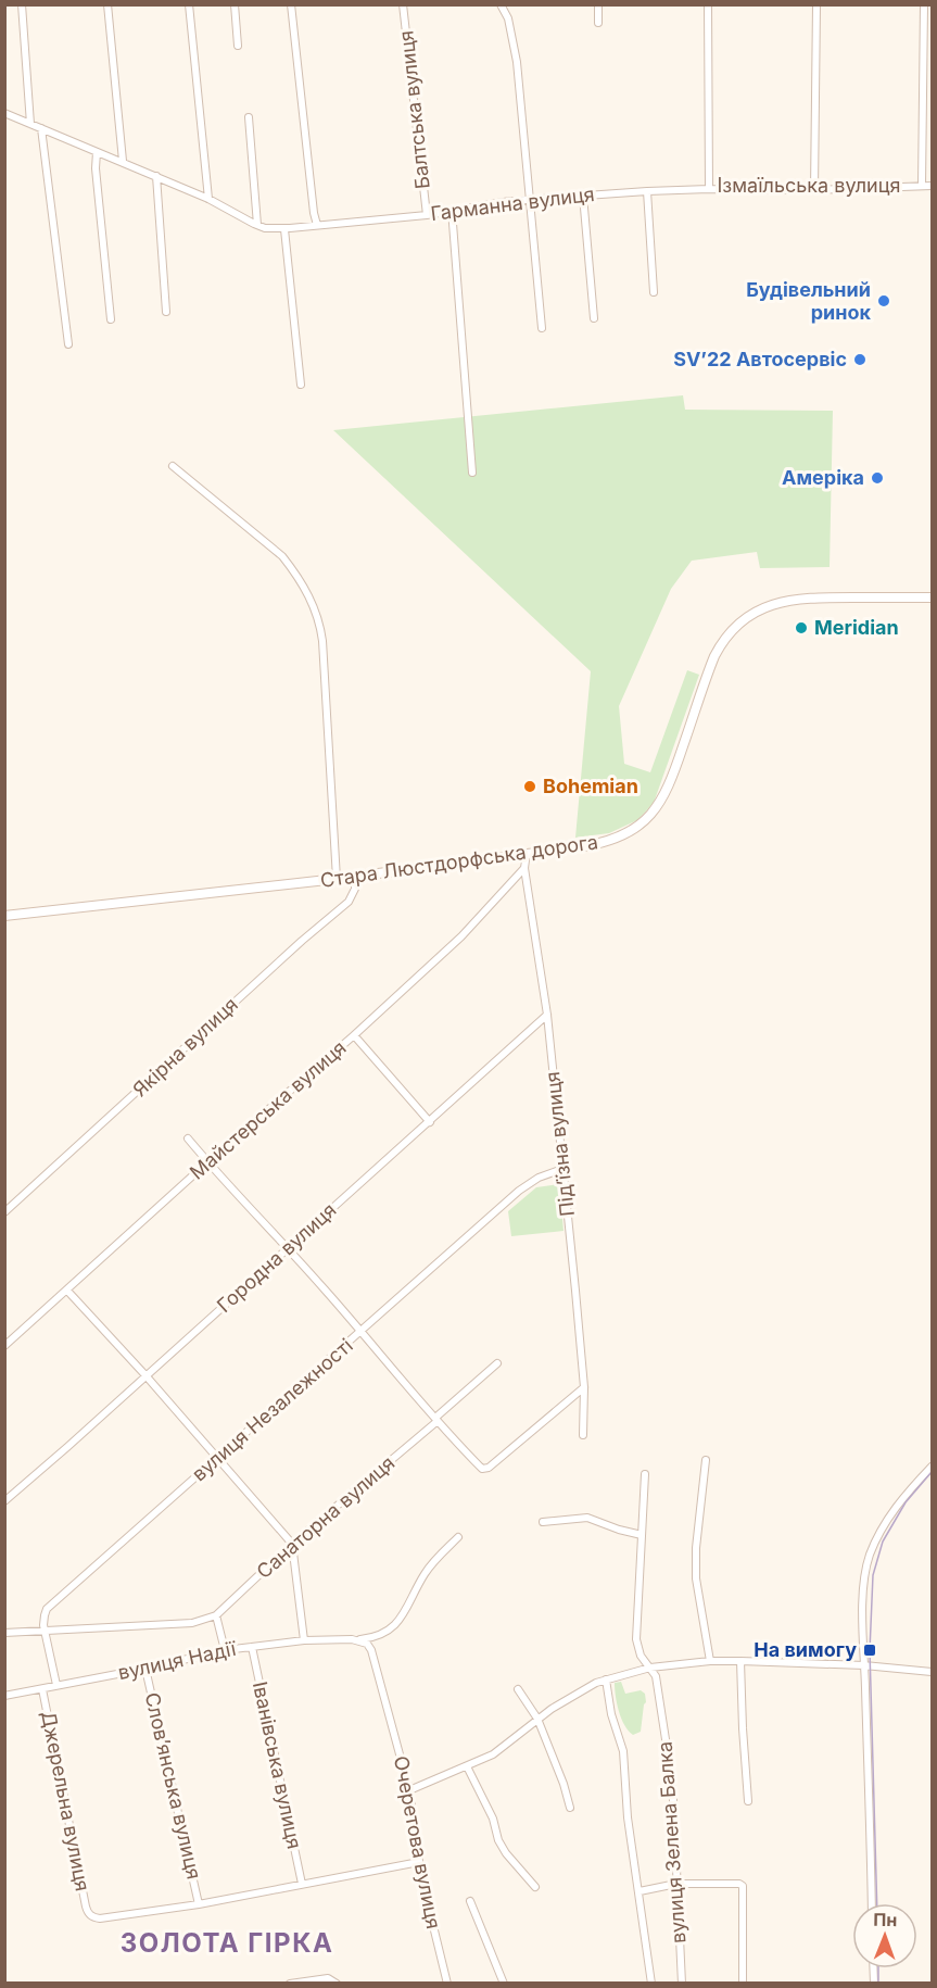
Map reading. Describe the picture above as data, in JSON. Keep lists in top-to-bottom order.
{
  "streets": {
    "main road": ["Стара Люстдорфська дорога"],
    "street": [
      "Балтська вулиця",
      "Ізмаїльська вулиця",
      "Гарманна вулиця",
      "Якірна вулиця",
      "Майстерська вулиця",
      "Підʼїзна вулиця",
      "Городна вулиця",
      "вулиця Незалежності",
      "Санаторна вулиця",
      "вулиця Надії",
      "Іванівська вулиця",
      "Словʼянська вулиця",
      "Джерельна вулиця",
      "Очеретова вулиця",
      "вулиця Зелена Балка"
    ]
  },
  "crossings": [
    ["Балтська вулиця", "Гарманна вулиця"],
    ["Ізмаїльська вулиця", "Гарманна вулиця"],
    ["Стара Люстдорфська дорога", "Якірна вулиця"],
    ["Стара Люстдорфська дорога", "Підʼїзна вулиця"],
    ["Майстерська вулиця", "Підʼїзна вулиця"],
    ["Підʼїзна вулиця", "Городна вулиця"],
    ["Підʼїзна вулиця", "вулиця Незалежності"],
    ["вулиця Незалежності", "вулиця Надії"],
    ["Санаторна вулиця", "вулиця Надії"],
    ["вулиця Надії", "Іванівська вулиця"],
    ["вулиця Надії", "Словʼянська вулиця"],
    ["вулиця Надії", "Джерельна вулиця"],
    ["вулиця Надії", "Очеретова вулиця"],
    ["Словʼянська вулиця", "Джерельна вулиця"]
  ],
  "districts": ["ЗОЛОТА ГІРКА"],
  "places": {
    "other": [
      "Будівельний ринок",
      "SV’22 Автосервіс",
      "Амеріка",
      "Meridian",
      "Bohemian"
    ],
    "transit": ["На вимогу"]
  },
  "north": "top"
}
